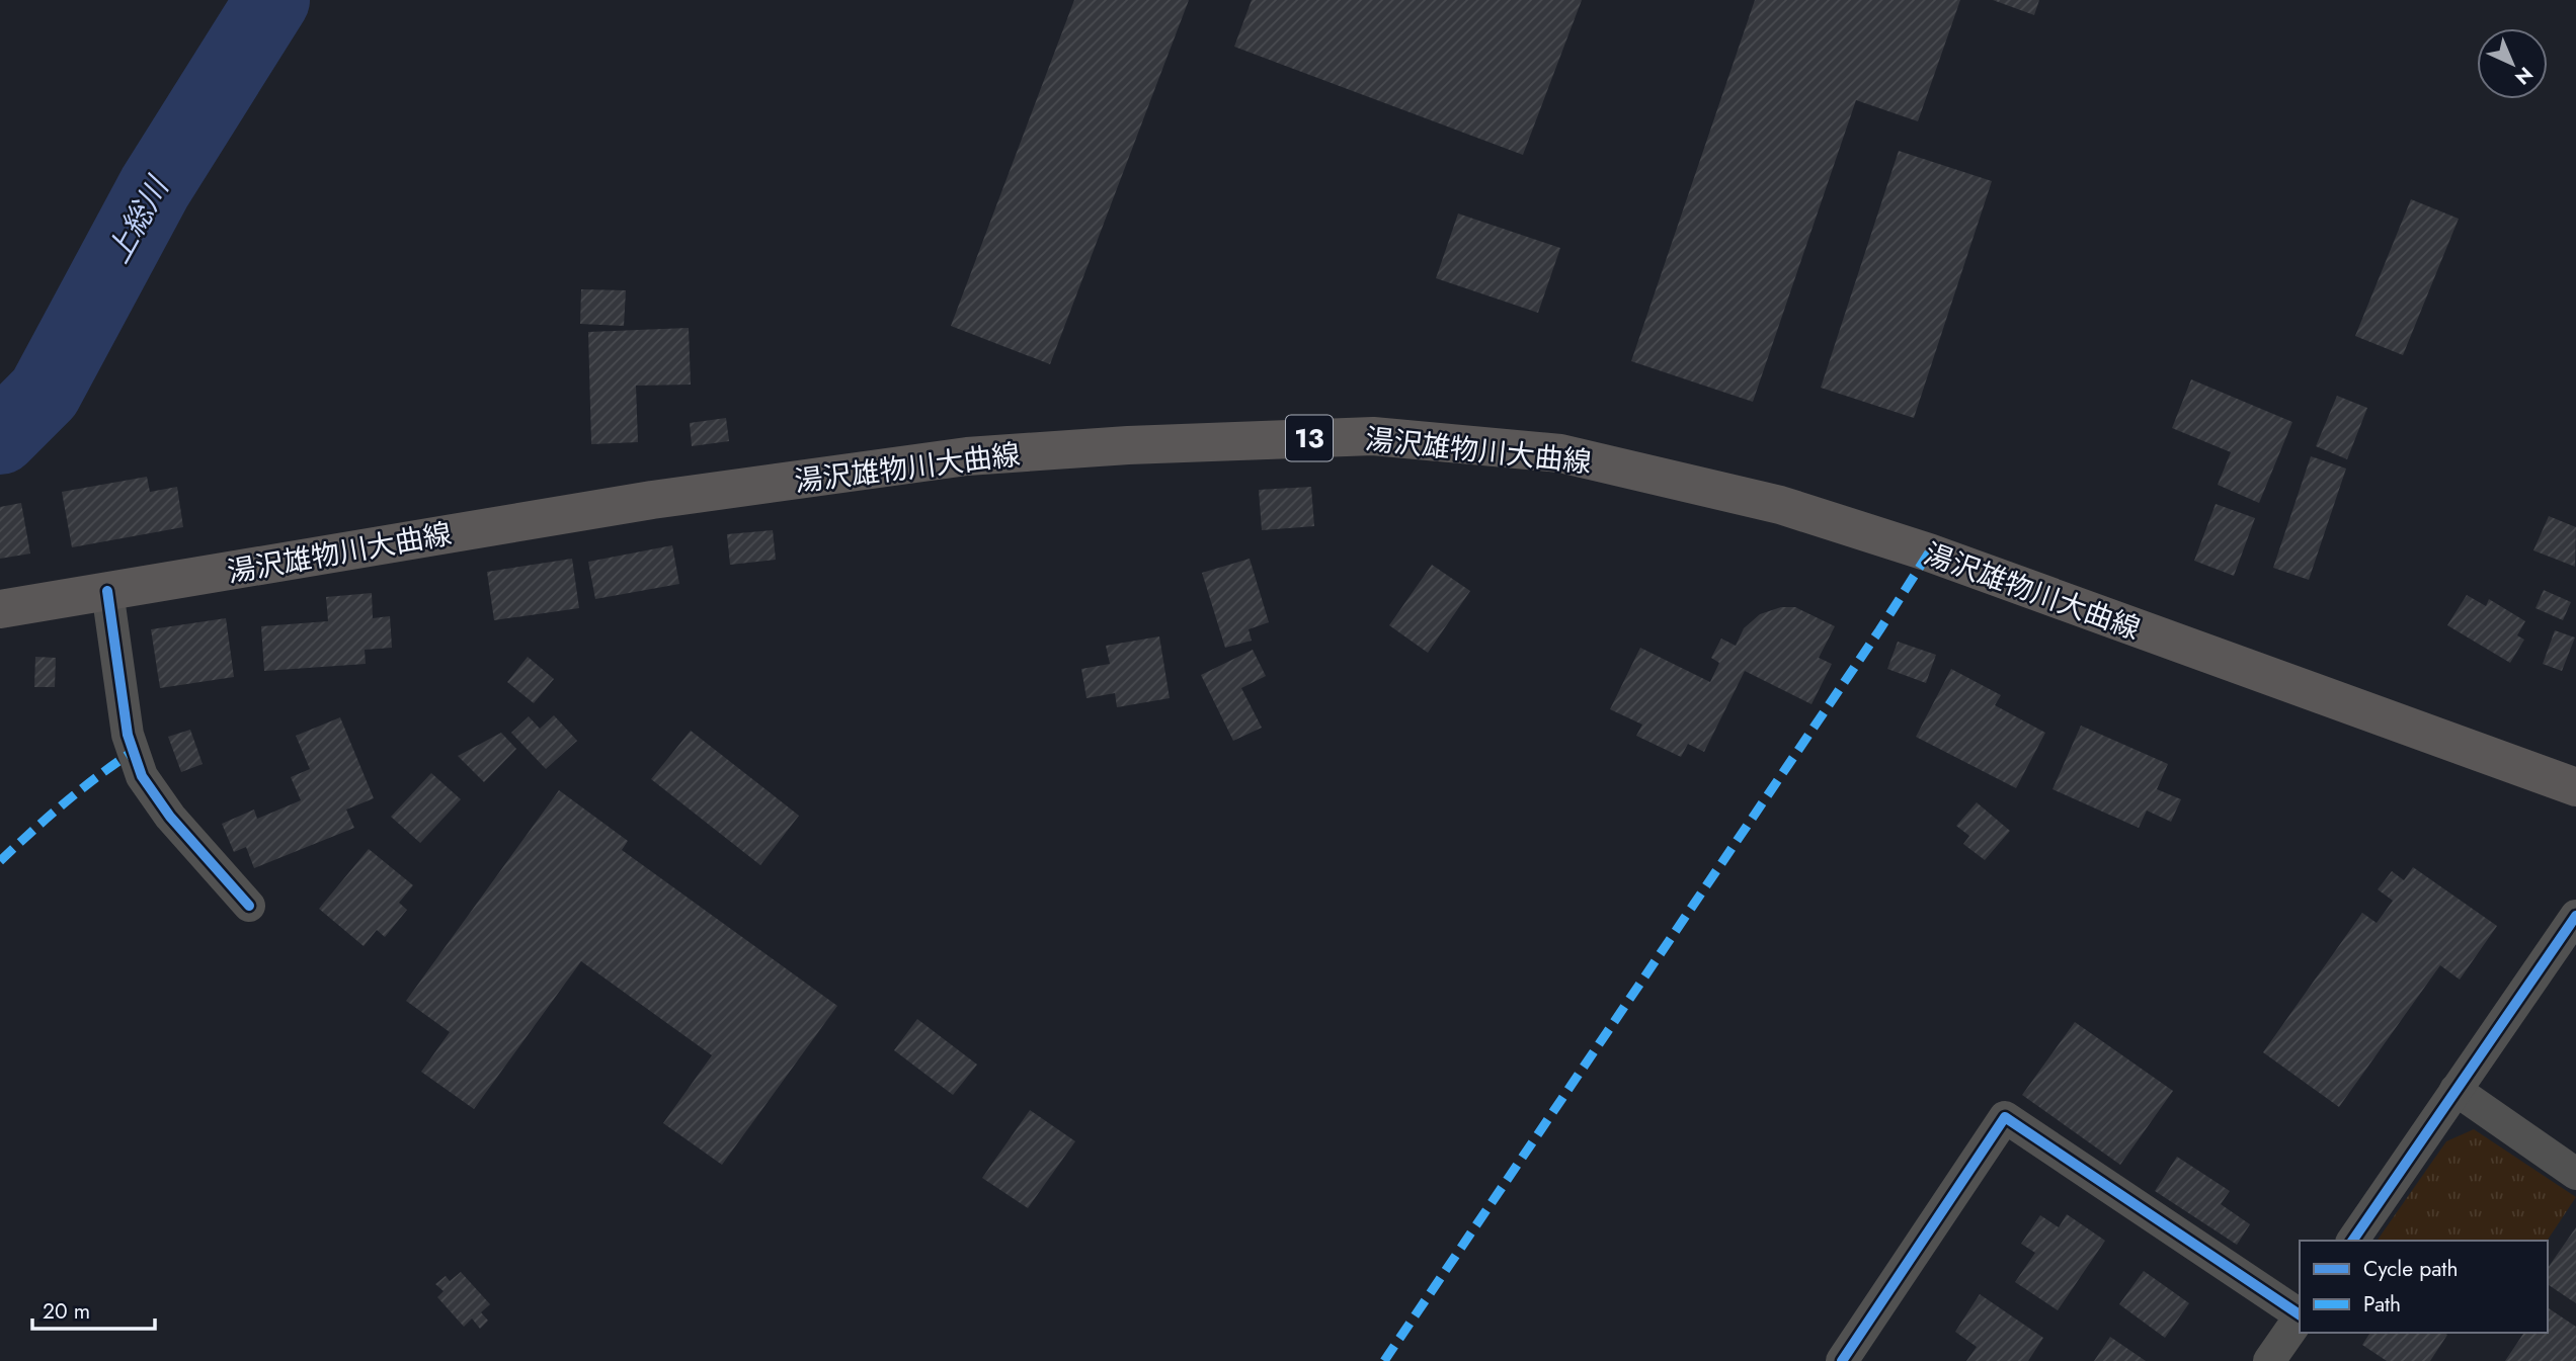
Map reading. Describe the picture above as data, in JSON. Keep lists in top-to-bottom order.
{
  "streets": {
    "main road": ["13", "湯沢雄物川大曲線"]
  },
  "water": ["上総川"],
  "legend": ["Cycle path", "Path"],
  "scale_bar": "20 m",
  "north": "bottom right"
}
